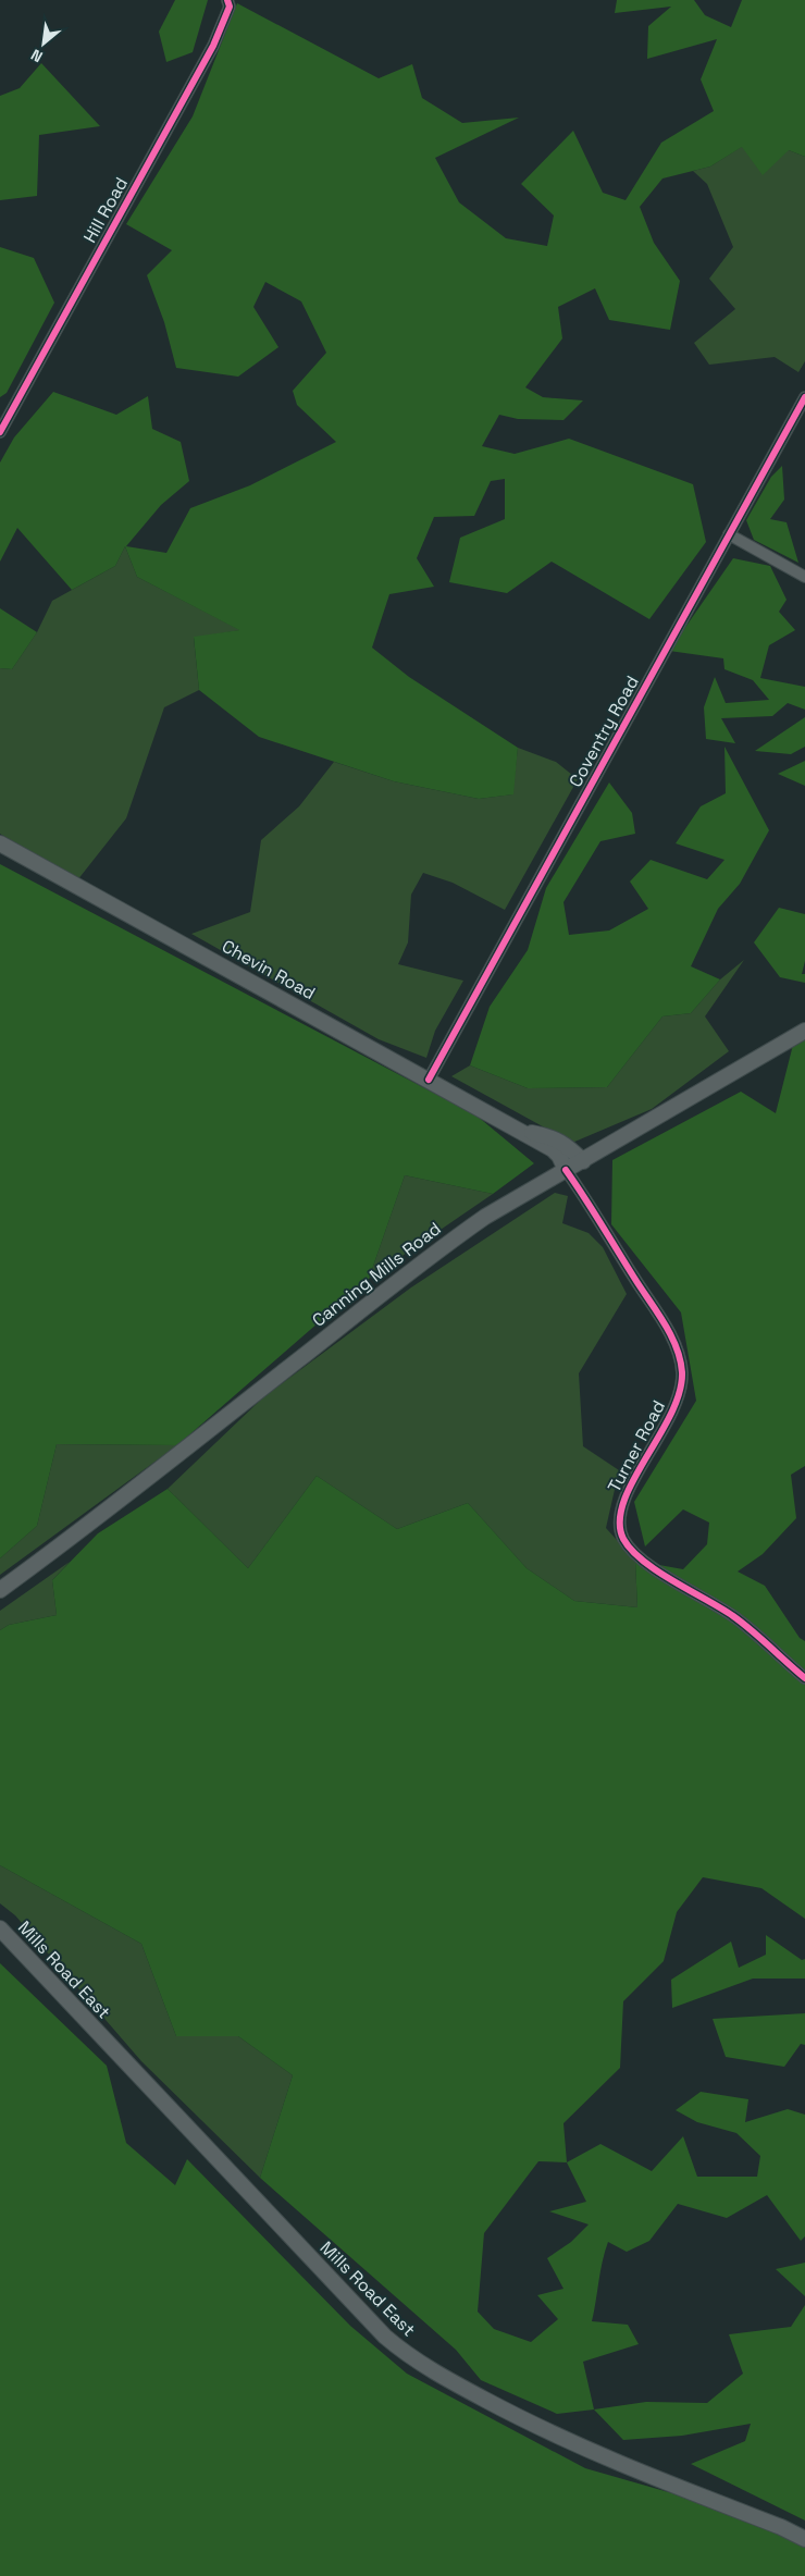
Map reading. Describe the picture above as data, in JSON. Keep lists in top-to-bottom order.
{
  "streets": {
    "main road": ["Chevin Road", "Canning Mills Road", "Mills Road East"],
    "street": ["Hill Road", "Coventry Road", "Turner Road"]
  },
  "crossings": [
    ["Coventry Road", "Chevin Road"],
    ["Chevin Road", "Canning Mills Road"],
    ["Chevin Road", "Turner Road"],
    ["Canning Mills Road", "Turner Road"]
  ],
  "north": "bottom left"
}
